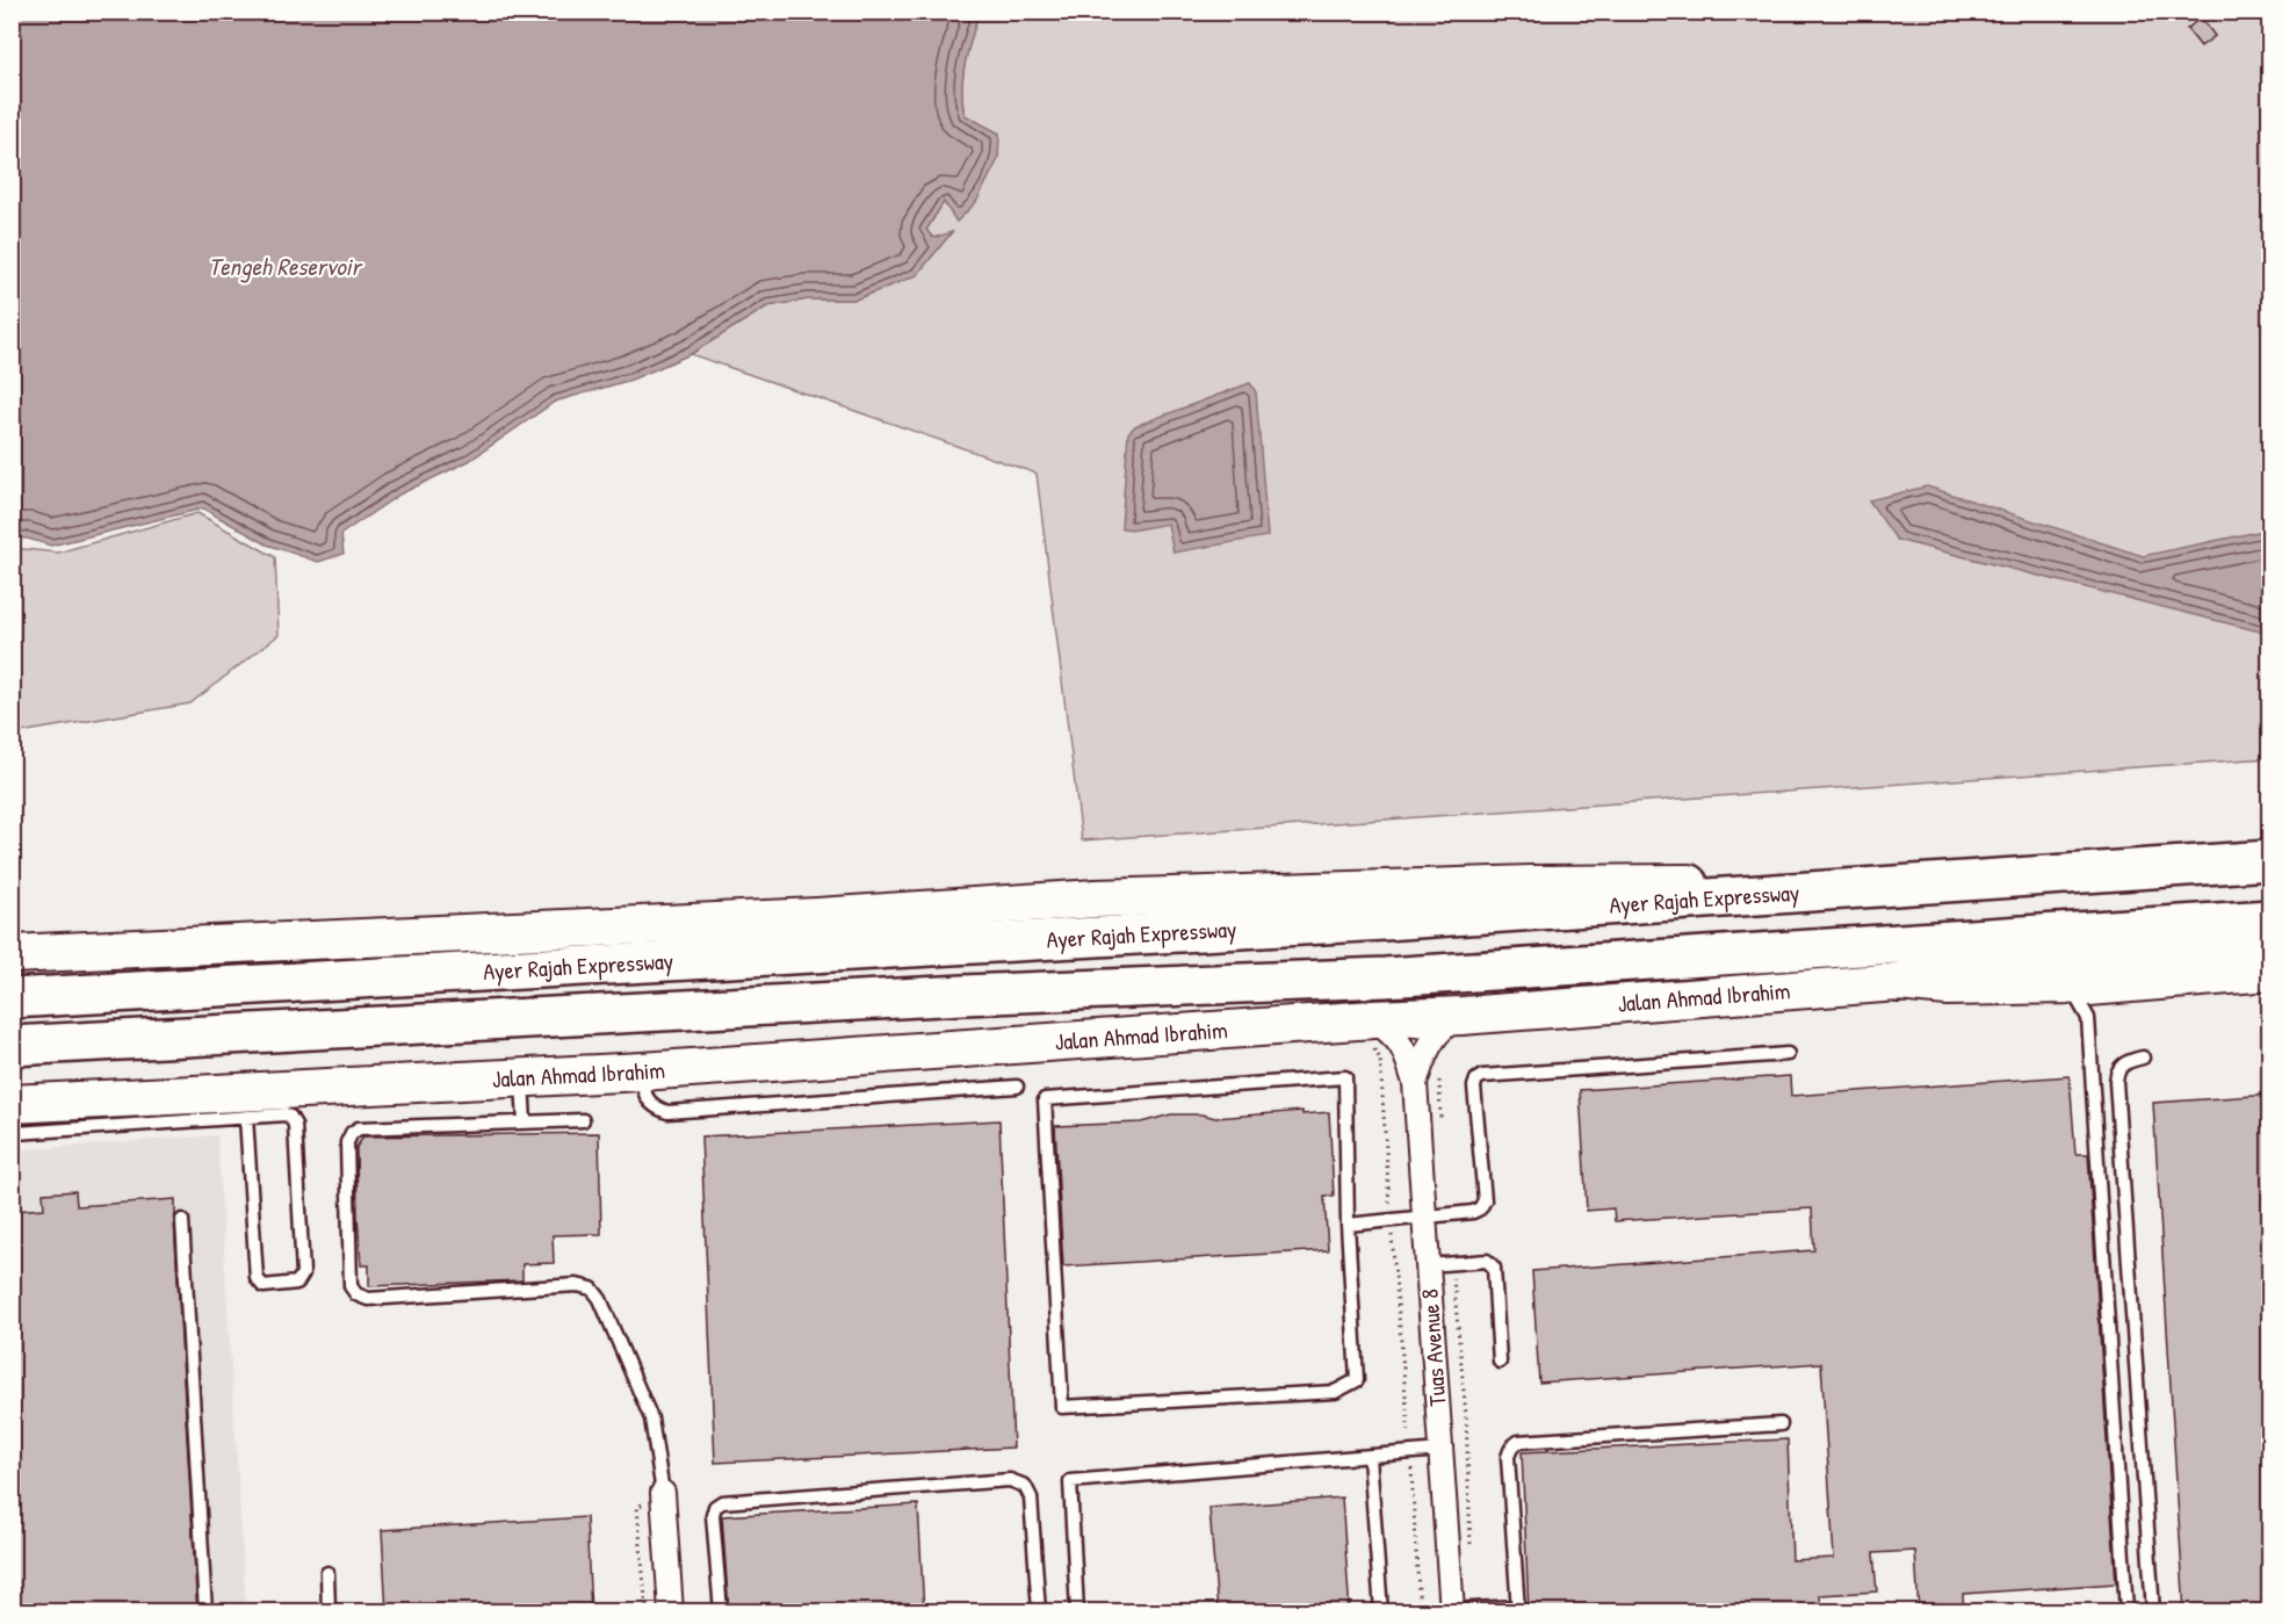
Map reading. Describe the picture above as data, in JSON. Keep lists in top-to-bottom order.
{
  "streets": {
    "highway": ["Ayer Rajah Expressway"],
    "main road": ["Jalan Ahmad Ibrahim"],
    "street": ["Tuas Avenue 8"]
  },
  "crossings": [
    ["Jalan Ahmad Ibrahim", "Tuas Avenue 8"]
  ],
  "water": ["Tengeh Reservoir"]
}
